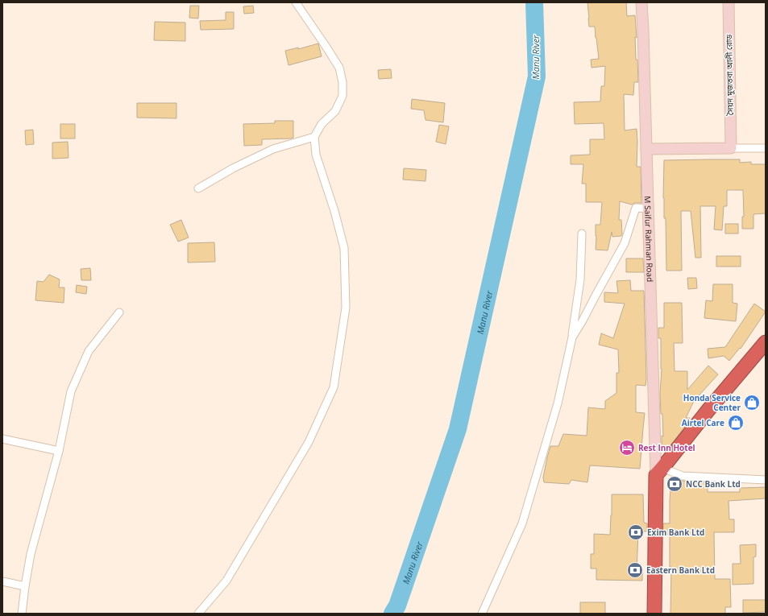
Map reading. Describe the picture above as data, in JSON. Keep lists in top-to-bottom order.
{
  "streets": {
    "main road": ["সৈয়দ মুজতবা আলী রোড", "M Saifur Rahman Road"]
  },
  "water": ["Manu River"],
  "places": {
    "shop": ["Honda Service Center", "Airtel Care"],
    "hotel": ["Rest Inn Hotel"],
    "bank": ["NCC Bank Ltd", "Exim Bank Ltd", "Eastern Bank Ltd"]
  }
}
